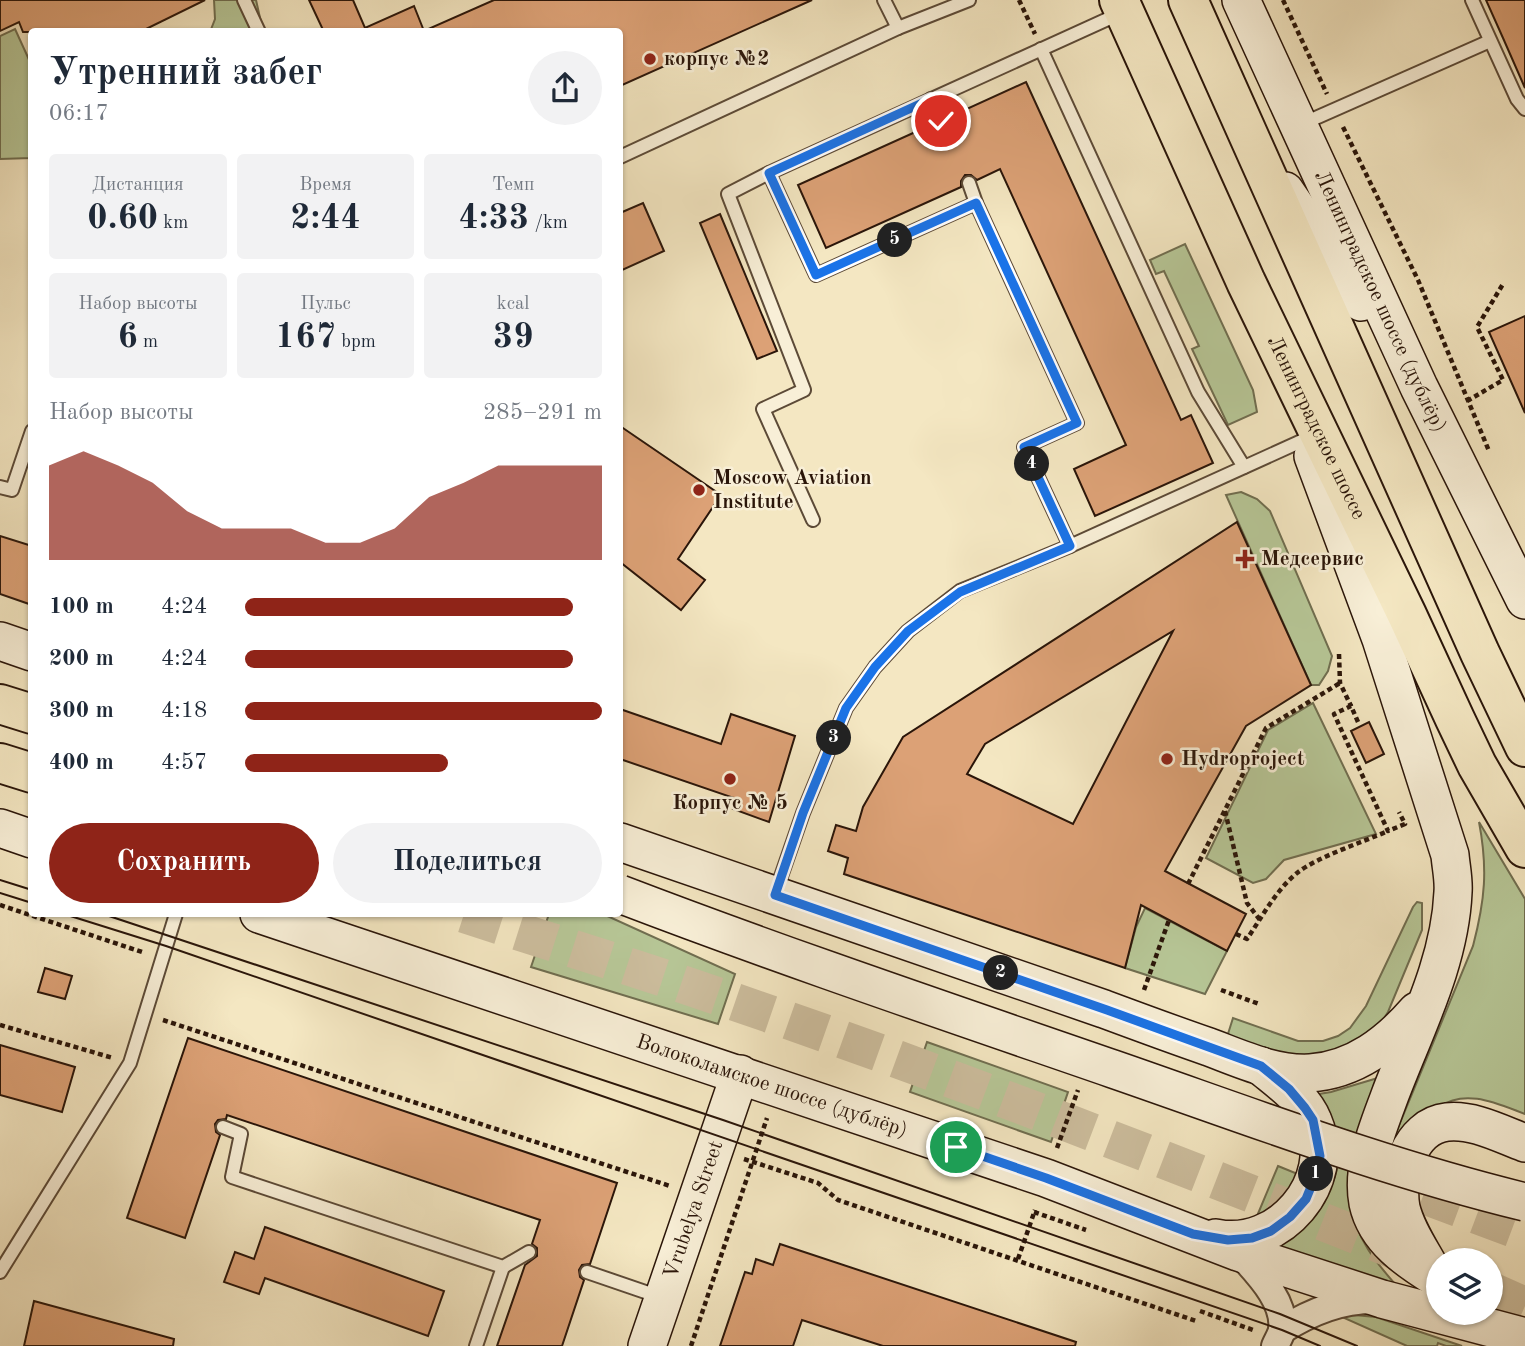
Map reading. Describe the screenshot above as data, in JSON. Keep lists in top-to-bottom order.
{
  "streets": {
    "main road": [
      "Ленинградское шоссе (дублёр)",
      "Ленинградское шоссе",
      "Волоколамское шоссе (дублёр)",
      "Vrubelya Street"
    ]
  },
  "crossings": [
    ["Волоколамское шоссе (дублёр)", "Vrubelya Street"]
  ],
  "places": {
    "other": [
      "корпус №2",
      "Moscow Aviation Institute",
      "Hydroproject",
      "Корпус № 5"
    ],
    "health": ["Медсервис"]
  },
  "page": {
    "heading": ["Утренний забег", "06:17"],
    "stats": [
      ["Дистанция", "0.60 km"],
      ["Время", "2:44"],
      ["Темп", "4:33 /km"],
      ["Набор высоты", "6 m"],
      ["Пульс", "167 bpm"],
      ["kcal", "39"]
    ],
    "pins": [
      "5",
      "4",
      "3",
      "2",
      "1"
    ],
    "chart": ["Набор высоты", "285–291 m"],
    "list": [
      {
        "name": "100 m",
        "note": "4:24"
      },
      {
        "name": "200 m",
        "note": "4:24"
      },
      {
        "name": "300 m",
        "note": "4:18"
      },
      {
        "name": "400 m",
        "note": "4:57"
      }
    ],
    "buttons": ["Сохранить", "Поделиться"]
  }
}
